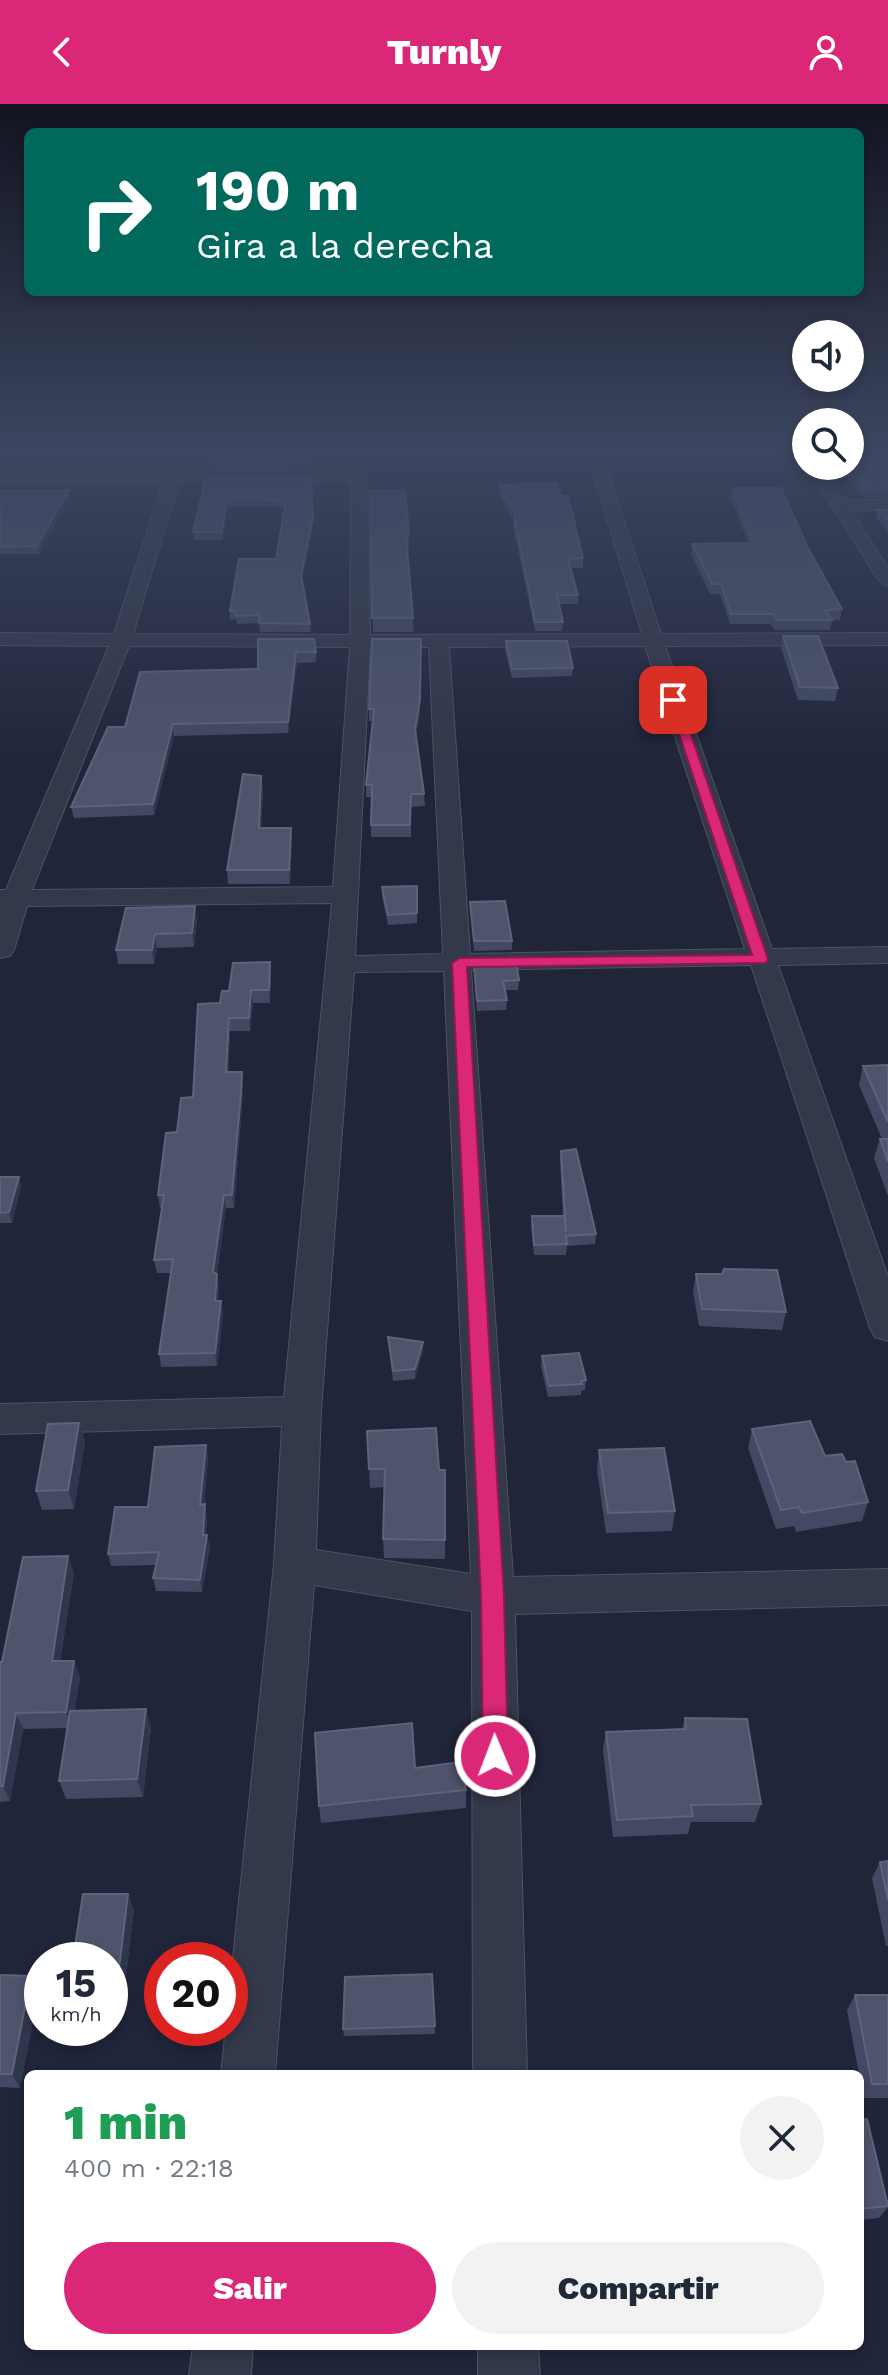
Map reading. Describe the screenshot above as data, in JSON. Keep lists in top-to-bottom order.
{
  "page": {
    "header": "Turnly",
    "turn": ["190 m", "Gira a la derecha"],
    "speed": "15 km/h",
    "limit": "20",
    "heading": ["1 min", "400 m · 22:18"],
    "buttons": ["Salir", "Compartir"]
  }
}
